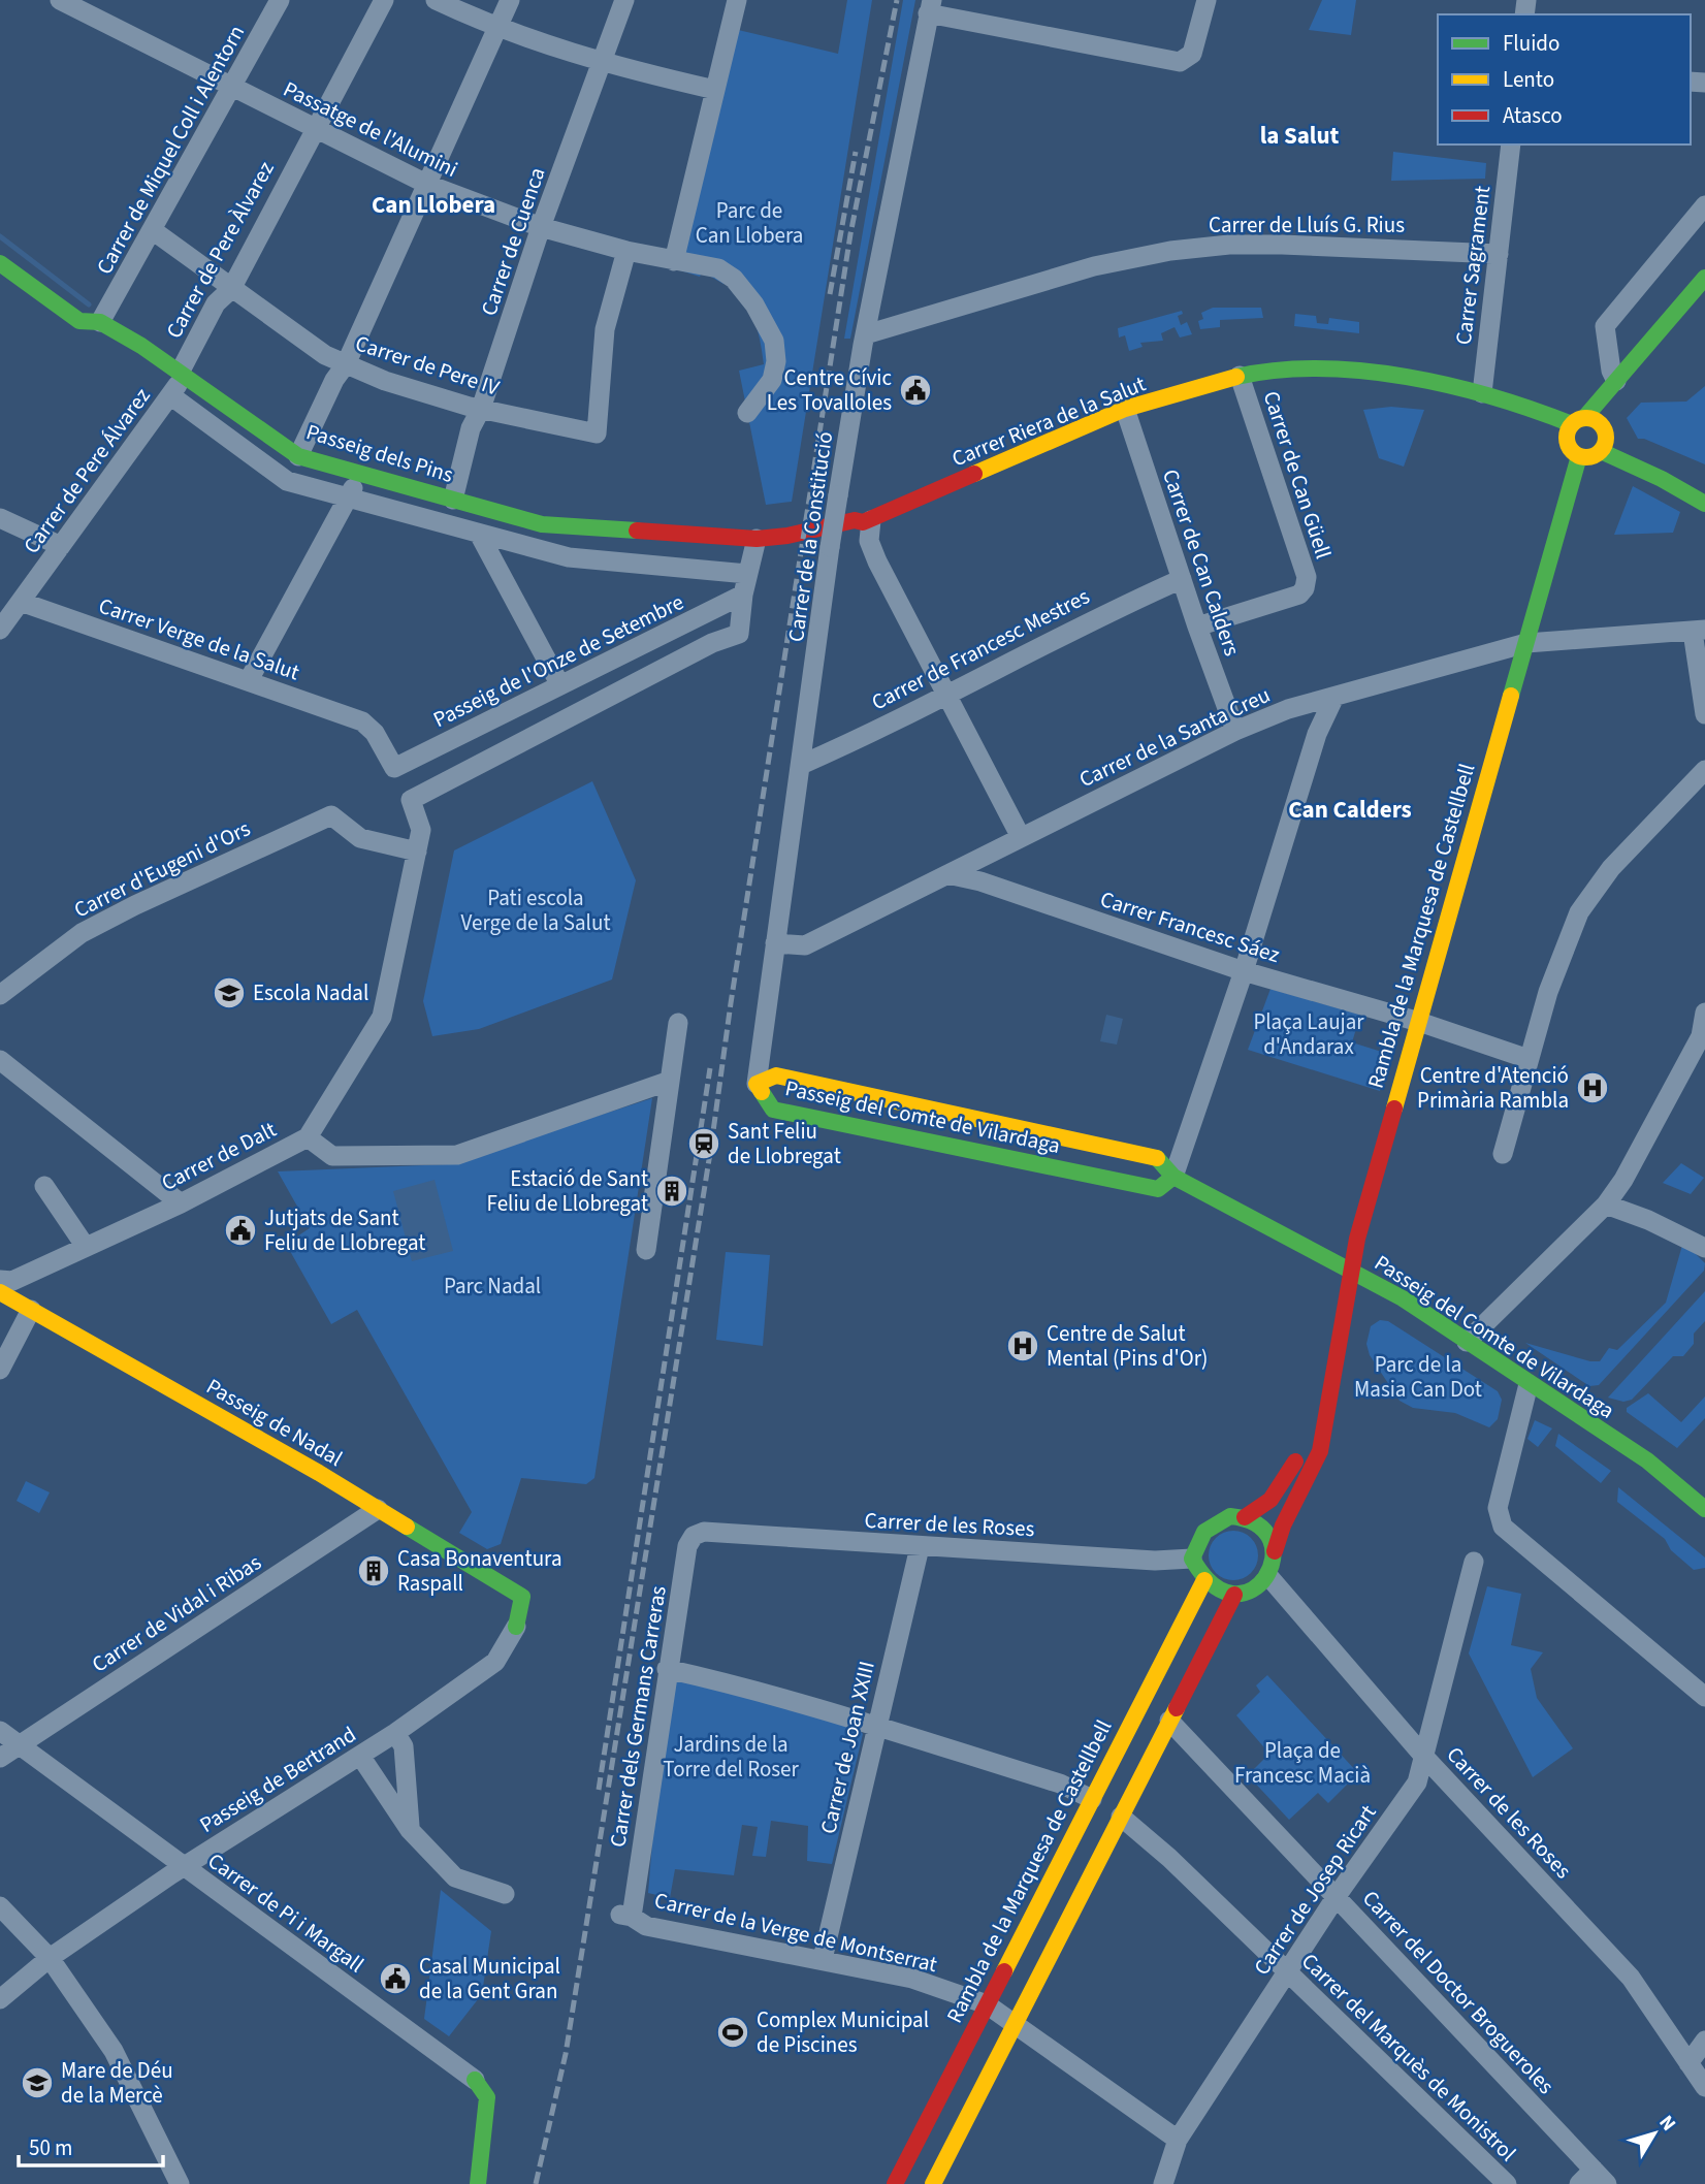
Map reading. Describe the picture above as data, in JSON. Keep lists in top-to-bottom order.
{
  "streets": {
    "street": [
      "Passatge de l'Alumini",
      "Carrer de Miquel Coll i Alentorn",
      "Carrer de Lluís G. Rius",
      "Carrer de Cuenca",
      "Carrer de Pere Àlvarez",
      "Carrer Sagrament",
      "Carrer de Pere IV",
      "Carrer Riera de la Salut",
      "Passeig dels Pins",
      "Carrer de Pere Álvarez",
      "Carrer de Can Güell",
      "Carrer de la Constitució",
      "Carrer de Can Calders",
      "Carrer Verge de la Salut",
      "Carrer de Francesc Mestres",
      "Passeig de l'Onze de Setembre",
      "Carrer de la Santa Creu",
      "Carrer d'Eugeni d'Ors",
      "Rambla de la Marquesa de Castellbell",
      "Carrer Francesc Sáez",
      "Passeig del Comte de Vilardaga",
      "Carrer de Dalt",
      "Passeig de Nadal",
      "Carrer de les Roses",
      "Carrer de Vidal i Ribas",
      "Carrer dels Germans Carreras",
      "Carrer de Joan XXIII",
      "Passeig de Bertrand",
      "Carrer de Josep Ricart",
      "Carrer de Pi i Margall",
      "Carrer de la Verge de Montserrat",
      "Carrer del Doctor Brogueroles",
      "Carrer del Marquès de Monistrol"
    ]
  },
  "crossings": [
    ["Passatge de l'Alumini", "Carrer de Miquel Coll i Alentorn"],
    ["Passatge de l'Alumini", "Carrer de Cuenca"],
    ["Passatge de l'Alumini", "Carrer de Pere Àlvarez"],
    ["Passatge de l'Alumini", "Carrer de Pere IV"],
    ["Carrer de Miquel Coll i Alentorn", "Carrer de Pere IV"],
    ["Carrer de Miquel Coll i Alentorn", "Passeig dels Pins"],
    ["Carrer de Lluís G. Rius", "Carrer Sagrament"],
    ["Carrer de Lluís G. Rius", "Carrer de la Constitució"],
    ["Carrer de Cuenca", "Carrer de Pere IV"],
    ["Carrer de Cuenca", "Passeig dels Pins"],
    ["Carrer de Pere Àlvarez", "Carrer de Pere IV"],
    ["Carrer de Pere Àlvarez", "Passeig dels Pins"],
    ["Carrer de Pere Àlvarez", "Carrer de Pere Álvarez"],
    ["Carrer Sagrament", "Carrer Riera de la Salut"],
    ["Carrer Riera de la Salut", "Passeig dels Pins"],
    ["Carrer Riera de la Salut", "Carrer de Can Güell"],
    ["Carrer Riera de la Salut", "Carrer de Can Calders"],
    ["Carrer Riera de la Salut", "Rambla de la Marquesa de Castellbell"],
    ["Passeig dels Pins", "Carrer de Pere Álvarez"],
    ["Carrer de Pere Álvarez", "Carrer Verge de la Salut"],
    ["Carrer de Can Güell", "Carrer de Can Calders"],
    ["Carrer de la Constitució", "Carrer de Francesc Mestres"],
    ["Carrer de la Constitució", "Carrer de la Santa Creu"],
    ["Carrer de la Constitució", "Passeig del Comte de Vilardaga"],
    ["Carrer de Can Calders", "Carrer de Francesc Mestres"],
    ["Carrer de Can Calders", "Carrer de la Santa Creu"],
    ["Carrer Verge de la Salut", "Passeig de l'Onze de Setembre"],
    ["Carrer de la Santa Creu", "Rambla de la Marquesa de Castellbell"],
    ["Carrer de la Santa Creu", "Carrer Francesc Sáez"],
    ["Rambla de la Marquesa de Castellbell", "Carrer Francesc Sáez"],
    ["Rambla de la Marquesa de Castellbell", "Passeig del Comte de Vilardaga"],
    ["Rambla de la Marquesa de Castellbell", "Carrer de les Roses"],
    ["Rambla de la Marquesa de Castellbell", "Carrer de la Verge de Montserrat"],
    ["Passeig de Nadal", "Carrer de Vidal i Ribas"],
    ["Passeig de Nadal", "Passeig de Bertrand"],
    ["Carrer de les Roses", "Carrer dels Germans Carreras"],
    ["Carrer de les Roses", "Carrer de Joan XXIII"],
    ["Carrer de les Roses", "Carrer de Josep Ricart"],
    ["Carrer de Vidal i Ribas", "Carrer de Pi i Margall"],
    ["Carrer dels Germans Carreras", "Carrer de la Verge de Montserrat"],
    ["Carrer de Joan XXIII", "Carrer de la Verge de Montserrat"],
    ["Passeig de Bertrand", "Carrer de Pi i Margall"],
    ["Carrer de Josep Ricart", "Carrer de la Verge de Montserrat"],
    ["Carrer de Josep Ricart", "Carrer del Doctor Brogueroles"],
    ["Carrer de Josep Ricart", "Carrer del Marquès de Monistrol"]
  ],
  "districts": ["la Salut", "Can Llobera", "Can Calders"],
  "parks": [
    "Parc de Can Llobera",
    "Pati escola Verge de la Salut",
    "Plaça Laujar d'Andarax",
    "Parc Nadal",
    "Parc de la Masia Can Dot",
    "Jardins de la Torre del Roser",
    "Plaça de Francesc Macià"
  ],
  "places": {
    "public building": ["Centre Cívic Les Tovalloles", "Jutjats de Sant Feliu de Llobregat", "Casal Municipal de la Gent Gran"],
    "school or university": ["Escola Nadal", "Mare de Déu de la Mercè"],
    "hospital": ["Centre d'Atenció Primària Rambla", "Centre de Salut Mental (Pins d'Or)"],
    "station": ["Sant Feliu de Llobregat"],
    "building": ["Estació de Sant Feliu de Llobregat", "Casa Bonaventura Raspall"],
    "sports": ["Complex Municipal de Piscines"]
  },
  "legend": ["Fluido", "Lento", "Atasco"],
  "scale_bar": "50 m",
  "north": "top right"
}
